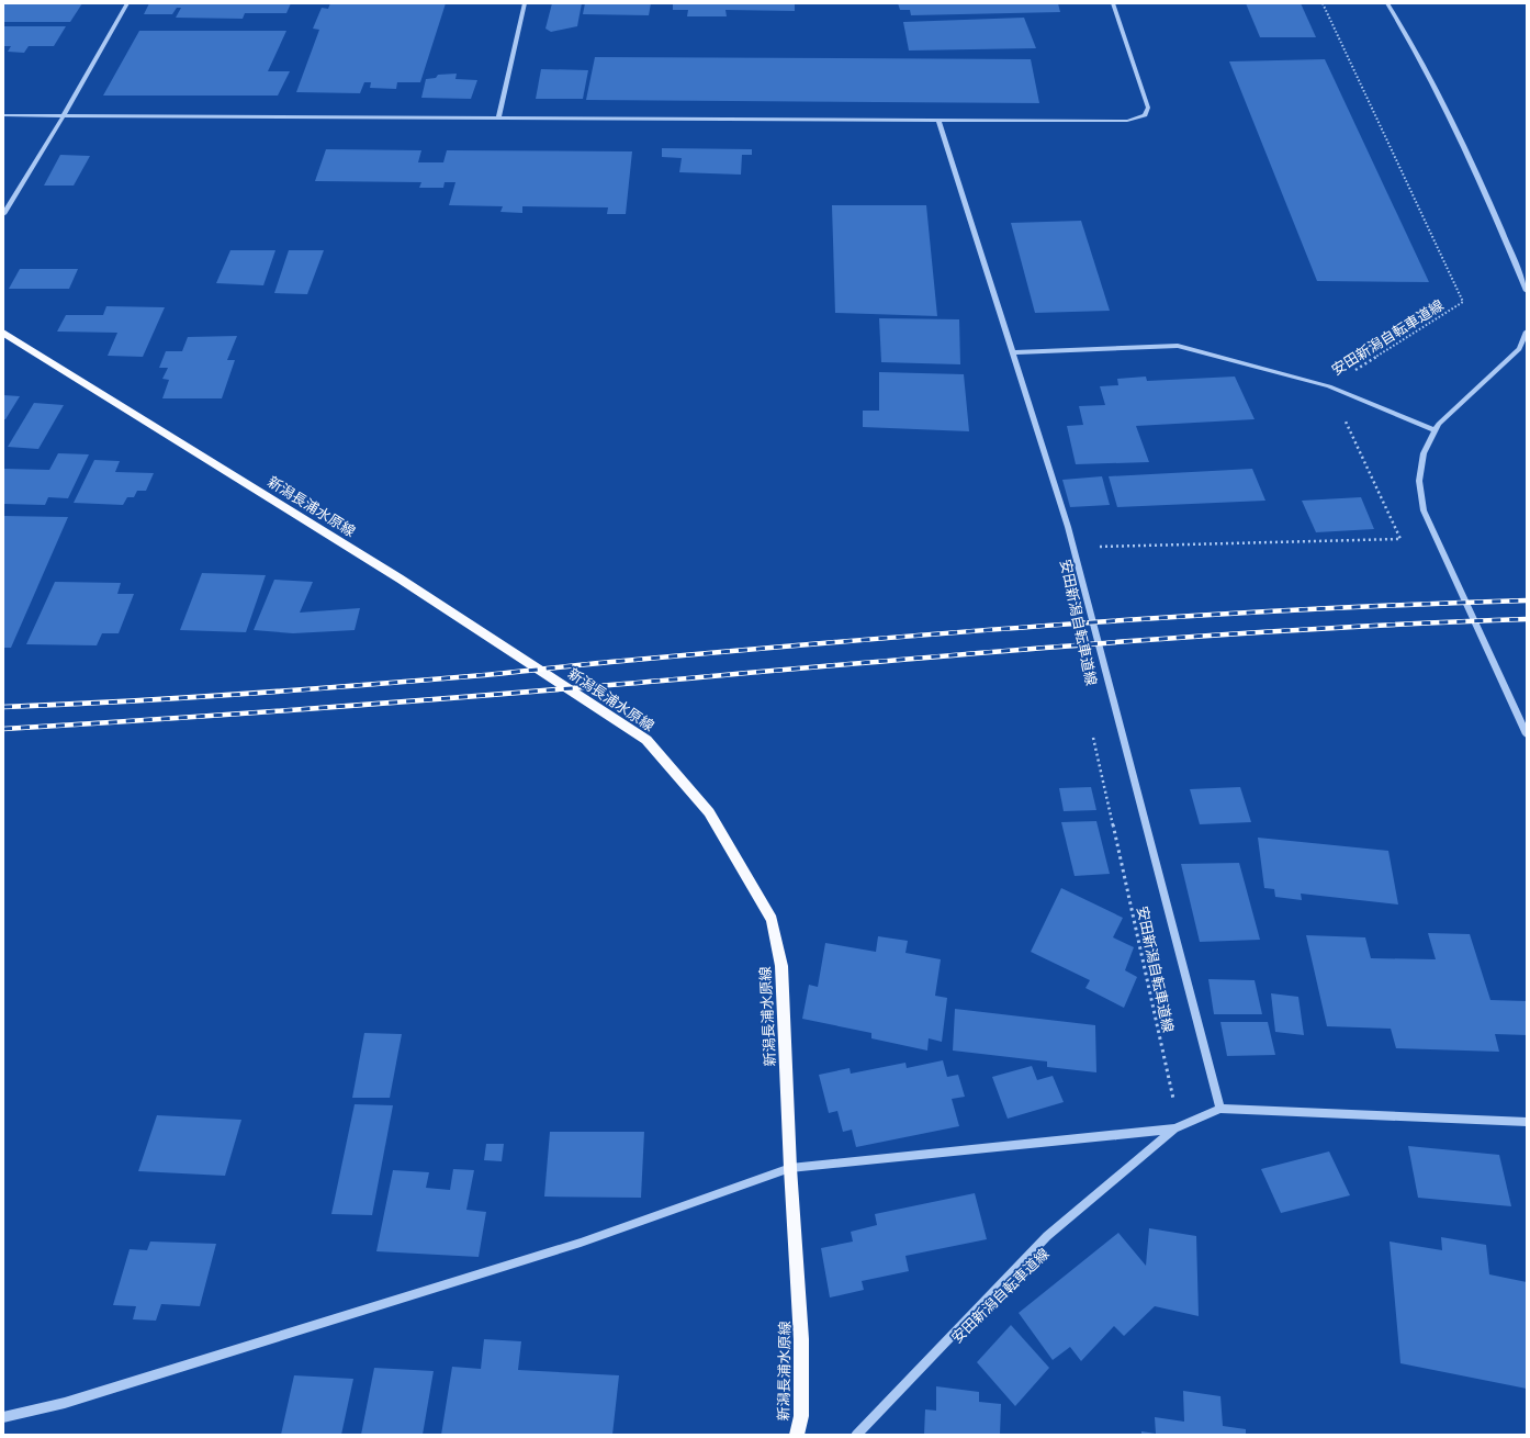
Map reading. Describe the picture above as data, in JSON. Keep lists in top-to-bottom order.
{
  "streets": {
    "main road": ["新潟長浦水原線"],
    "path": ["安田新潟自転車道線"]
  }
}
